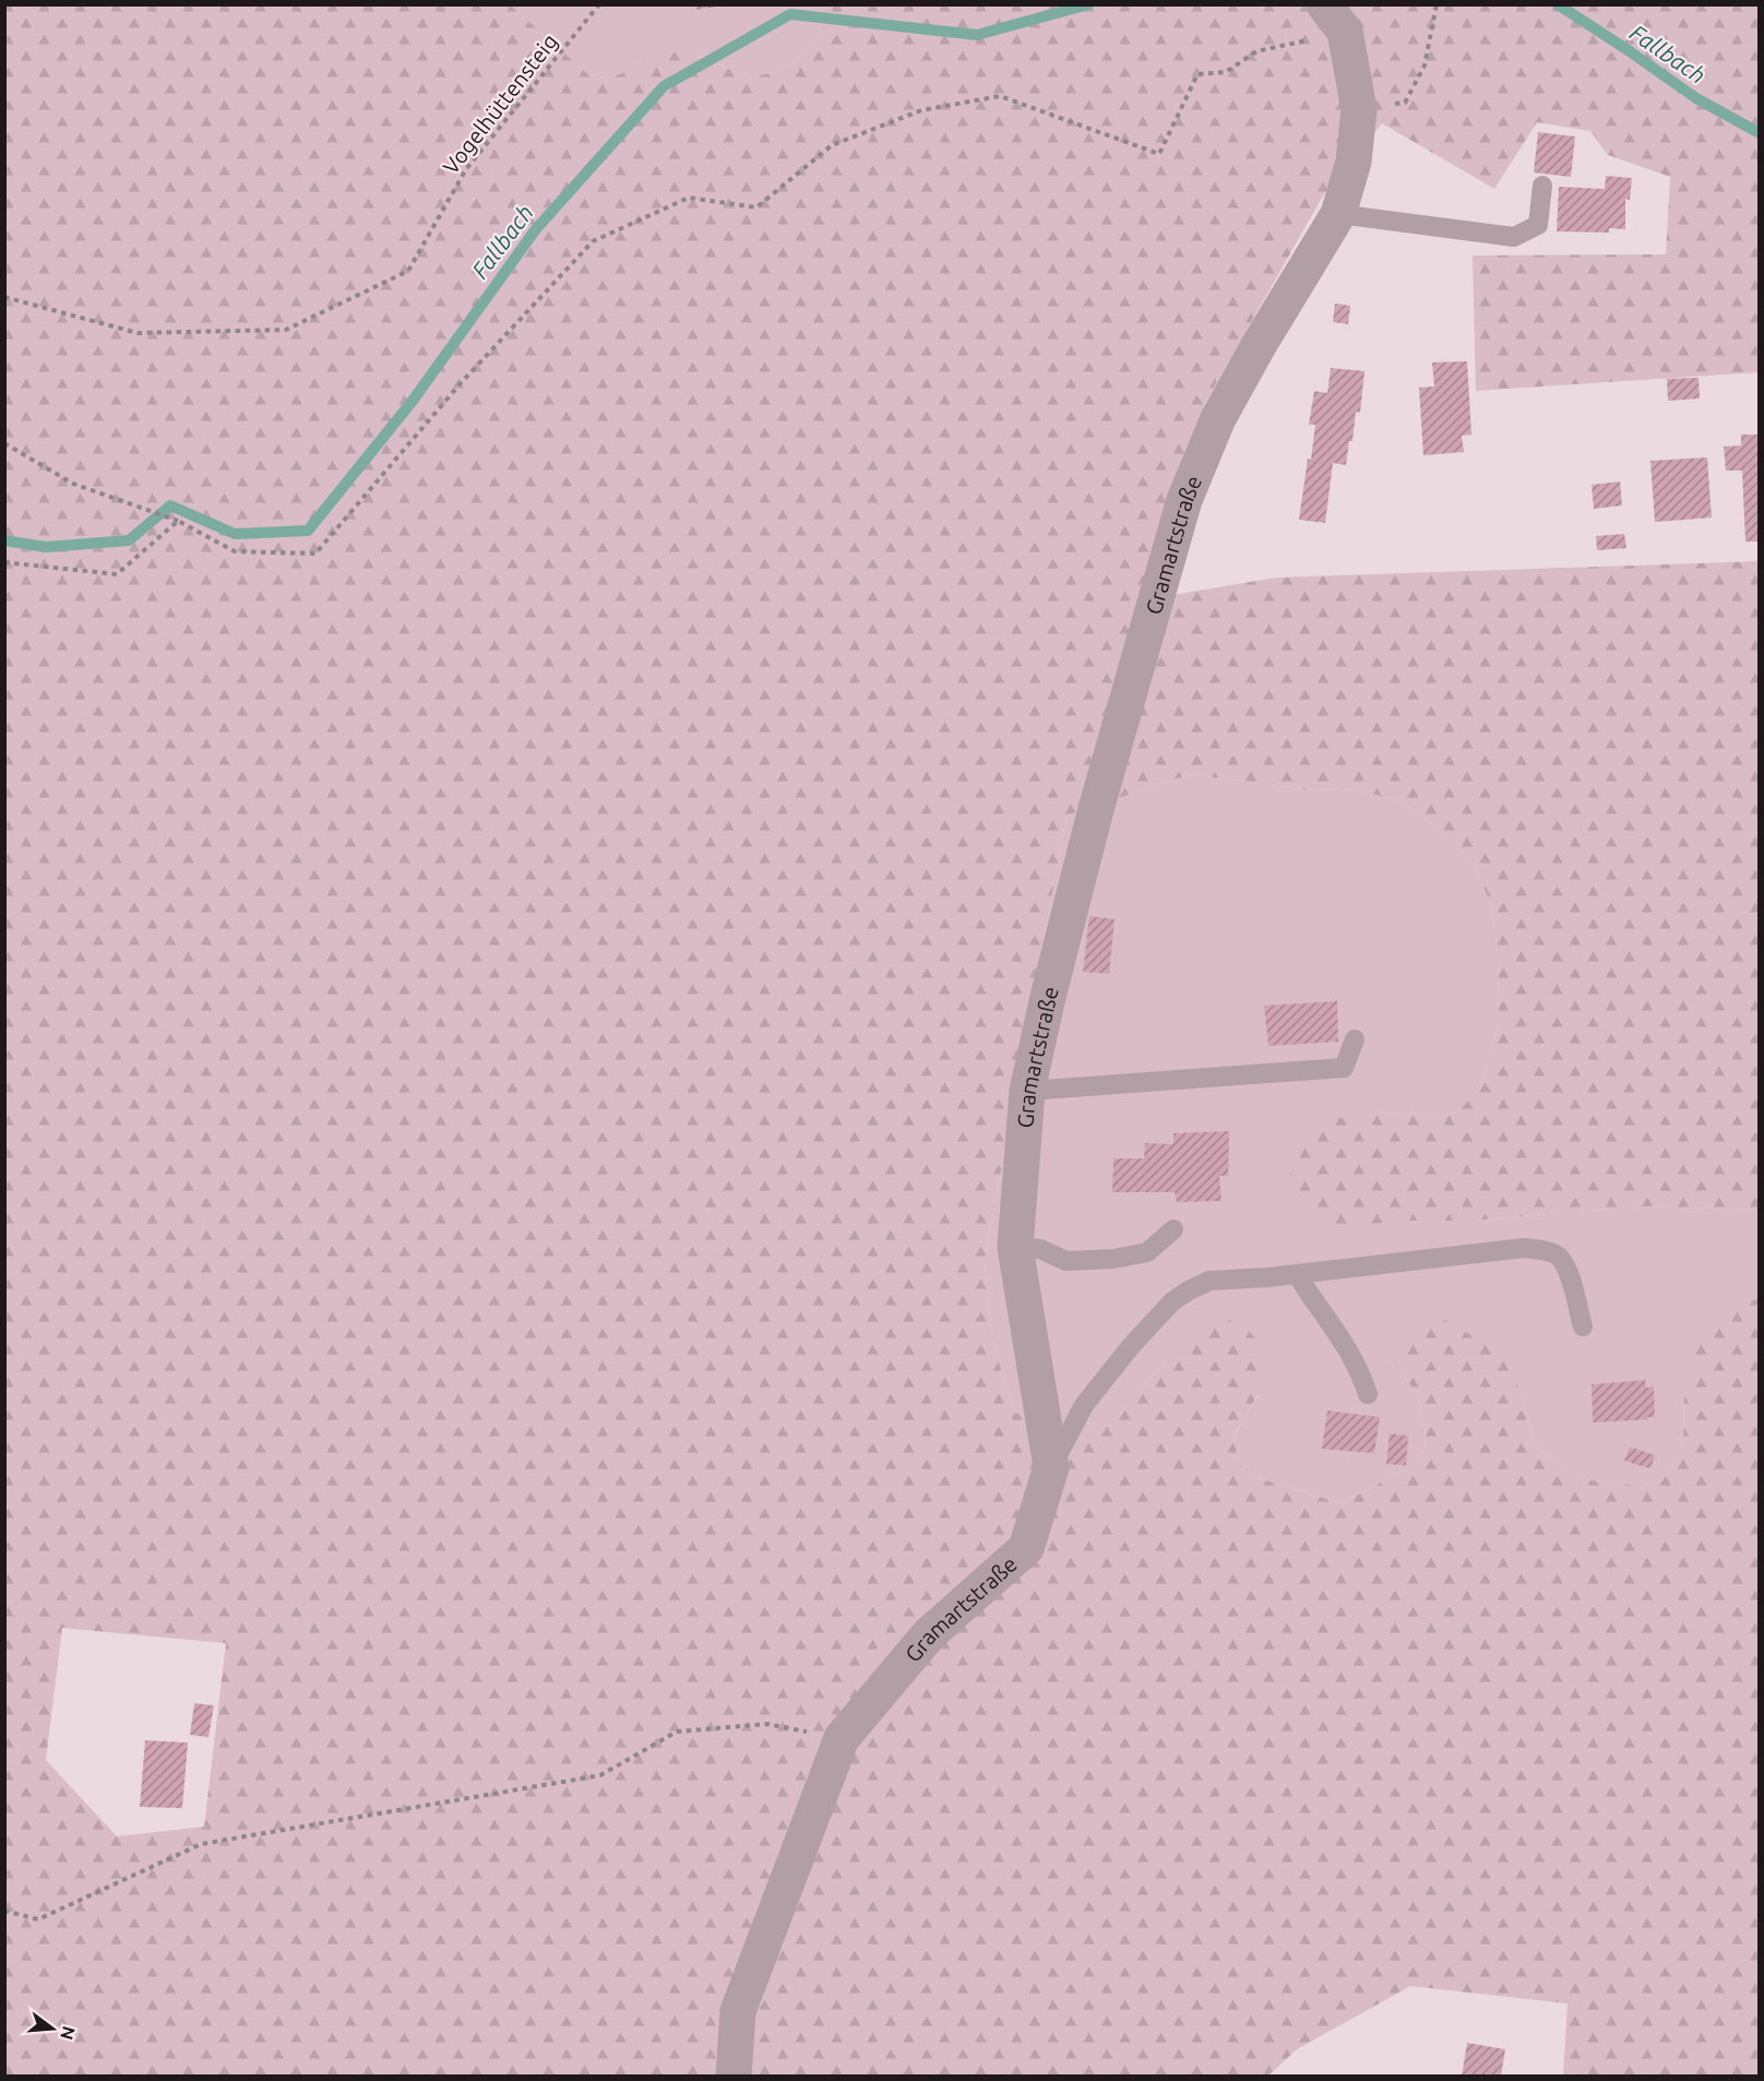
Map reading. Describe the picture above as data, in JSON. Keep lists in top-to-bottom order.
{
  "streets": {
    "street": ["Gramartstraße"],
    "path": ["Vogelhüttensteig"]
  },
  "water": ["Fallbach"],
  "north": "right"
}
